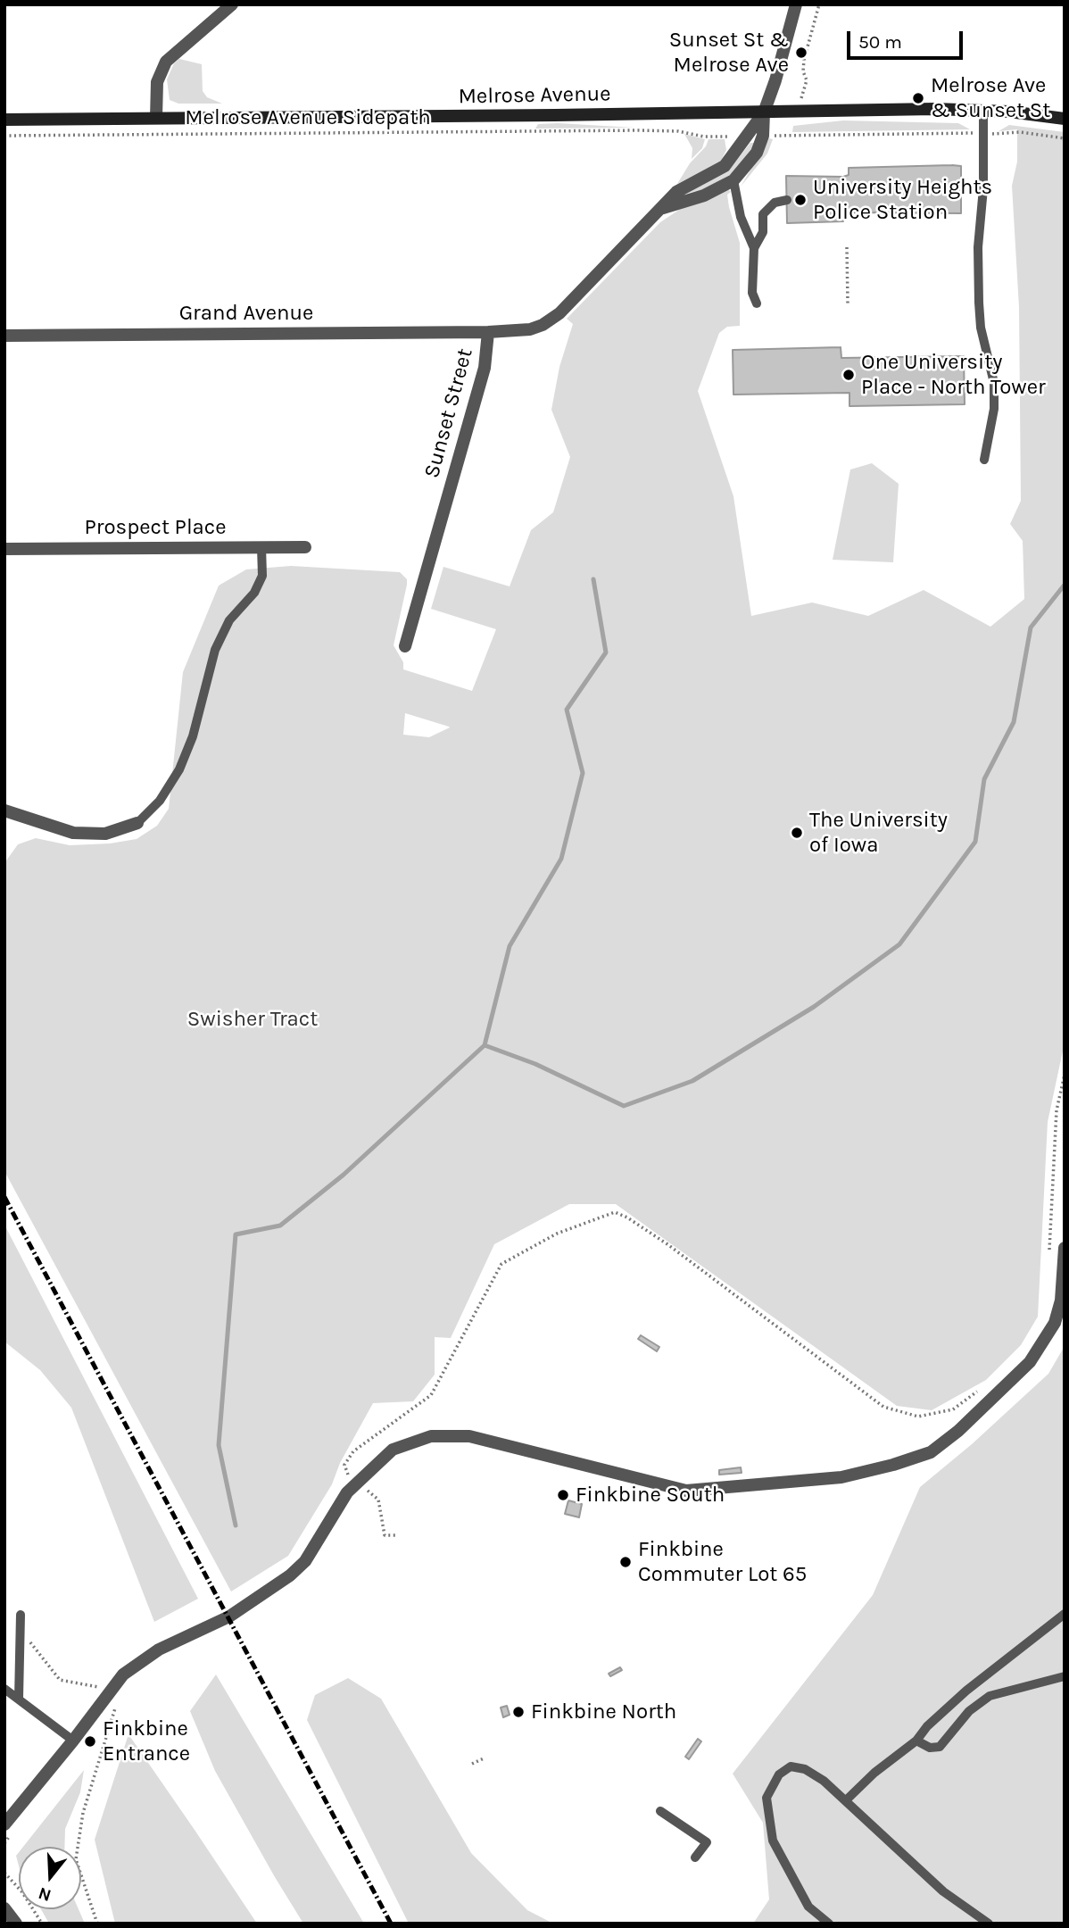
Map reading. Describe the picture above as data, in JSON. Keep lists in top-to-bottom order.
{
  "streets": {
    "main road": ["Melrose Avenue"],
    "street": ["Grand Avenue", "Sunset Street", "Prospect Place"],
    "path": ["Melrose Avenue Sidepath"]
  },
  "crossings": [
    ["Melrose Avenue", "Sunset Street"],
    ["Grand Avenue", "Sunset Street"]
  ],
  "parks": ["Swisher Tract"],
  "places": [
    "Sunset St & Melrose Ave",
    "Melrose Ave & Sunset St",
    "University Heights Police Station",
    "One University Place - North Tower",
    "The University of Iowa",
    "Finkbine South",
    "Finkbine Commuter Lot 65",
    "Finkbine North",
    "Finkbine Entrance"
  ],
  "scale_bar": "50 m",
  "north": "bottom"
}
